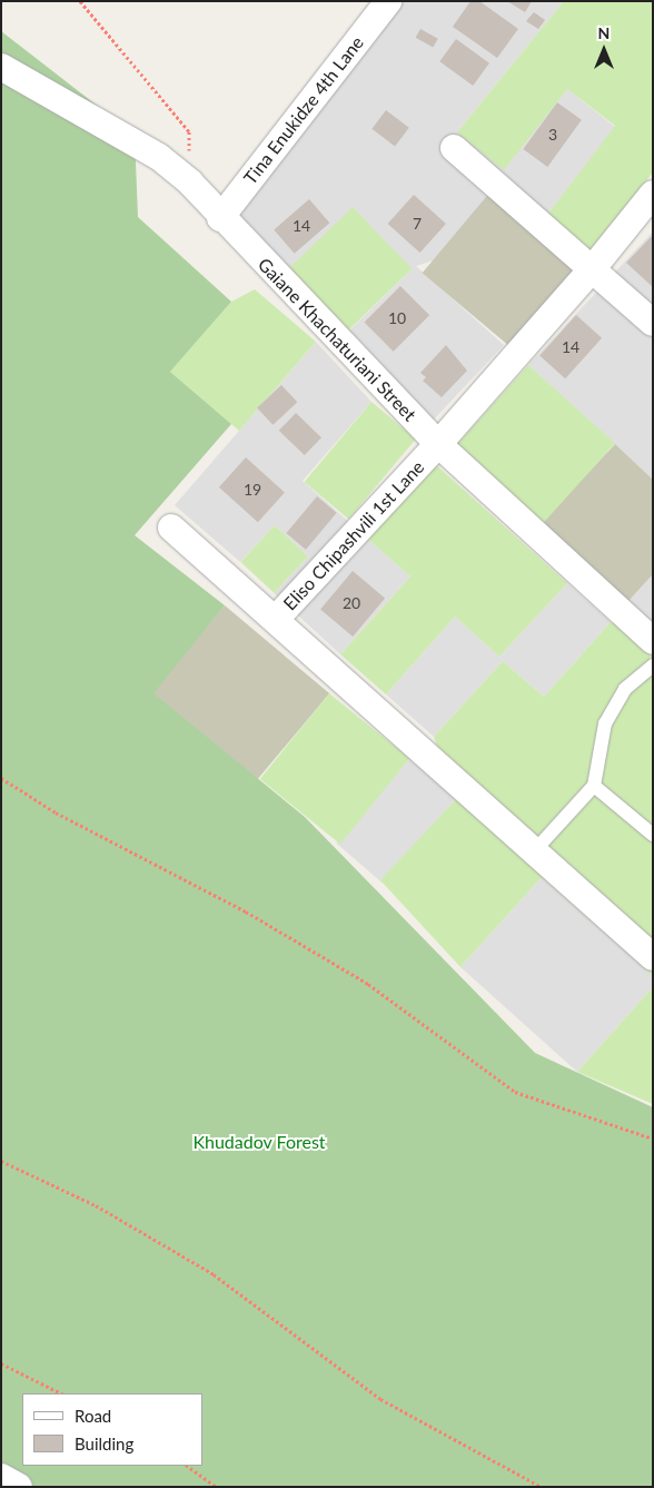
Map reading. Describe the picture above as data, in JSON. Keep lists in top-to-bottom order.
{
  "streets": {
    "street": ["Tina Enukidze 4th Lane", "Gaiane Khachaturiani Street", "Eliso Chipashvili 1st Lane"]
  },
  "crossings": [
    ["Tina Enukidze 4th Lane", "Gaiane Khachaturiani Street"],
    ["Gaiane Khachaturiani Street", "Eliso Chipashvili 1st Lane"]
  ],
  "parks": ["Khudadov Forest"],
  "house_numbers": [
    "3",
    "7",
    "14",
    "10",
    "14",
    "19",
    "20"
  ],
  "legend": ["Road", "Building"],
  "north": "top"
}
